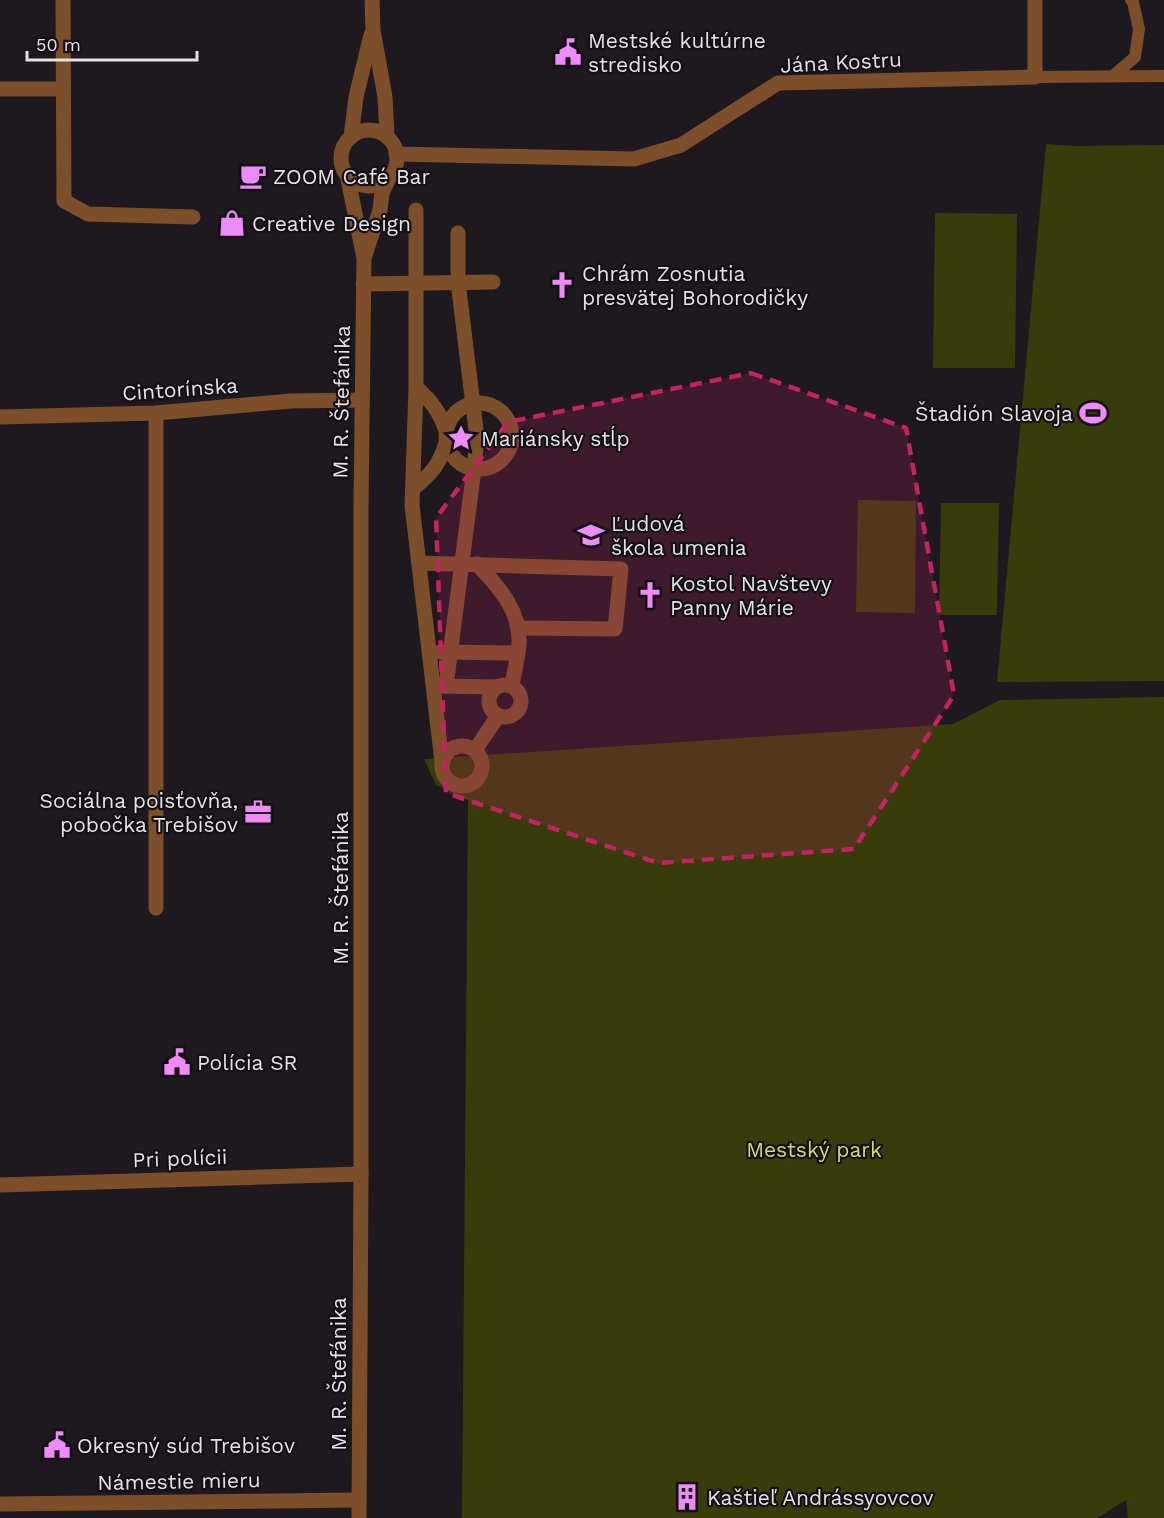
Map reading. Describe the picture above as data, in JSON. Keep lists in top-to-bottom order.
{
  "streets": {
    "street": [
      "Jána Kostru",
      "Cintorínska",
      "M. R. Štefánika",
      "Pri polícii",
      "Námestie mieru"
    ]
  },
  "crossings": [
    ["Jána Kostru", "M. R. Štefánika"],
    ["Cintorínska", "M. R. Štefánika"],
    ["M. R. Štefánika", "Pri polícii"],
    ["M. R. Štefánika", "Námestie mieru"]
  ],
  "parks": ["Mestský park"],
  "places": {
    "public building": ["Mestské kultúrne stredisko", "Polícia SR", "Okresný súd Trebišov"],
    "cafe": ["ZOOM Café Bar"],
    "shop": ["Creative Design"],
    "church": ["Chrám Zosnutia presvätej Bohorodičky", "Kostol Navštevy Panny Márie"],
    "sports": ["Štadión Slavoja"],
    "place": ["Mariánsky stĺp"],
    "school or university": ["Ľudová škola umenia"],
    "office": ["Sociálna poisťovňa, pobočka Trebišov"],
    "building": ["Kaštieľ Andrássyovcov"]
  },
  "scale_bar": "50 m"
}
